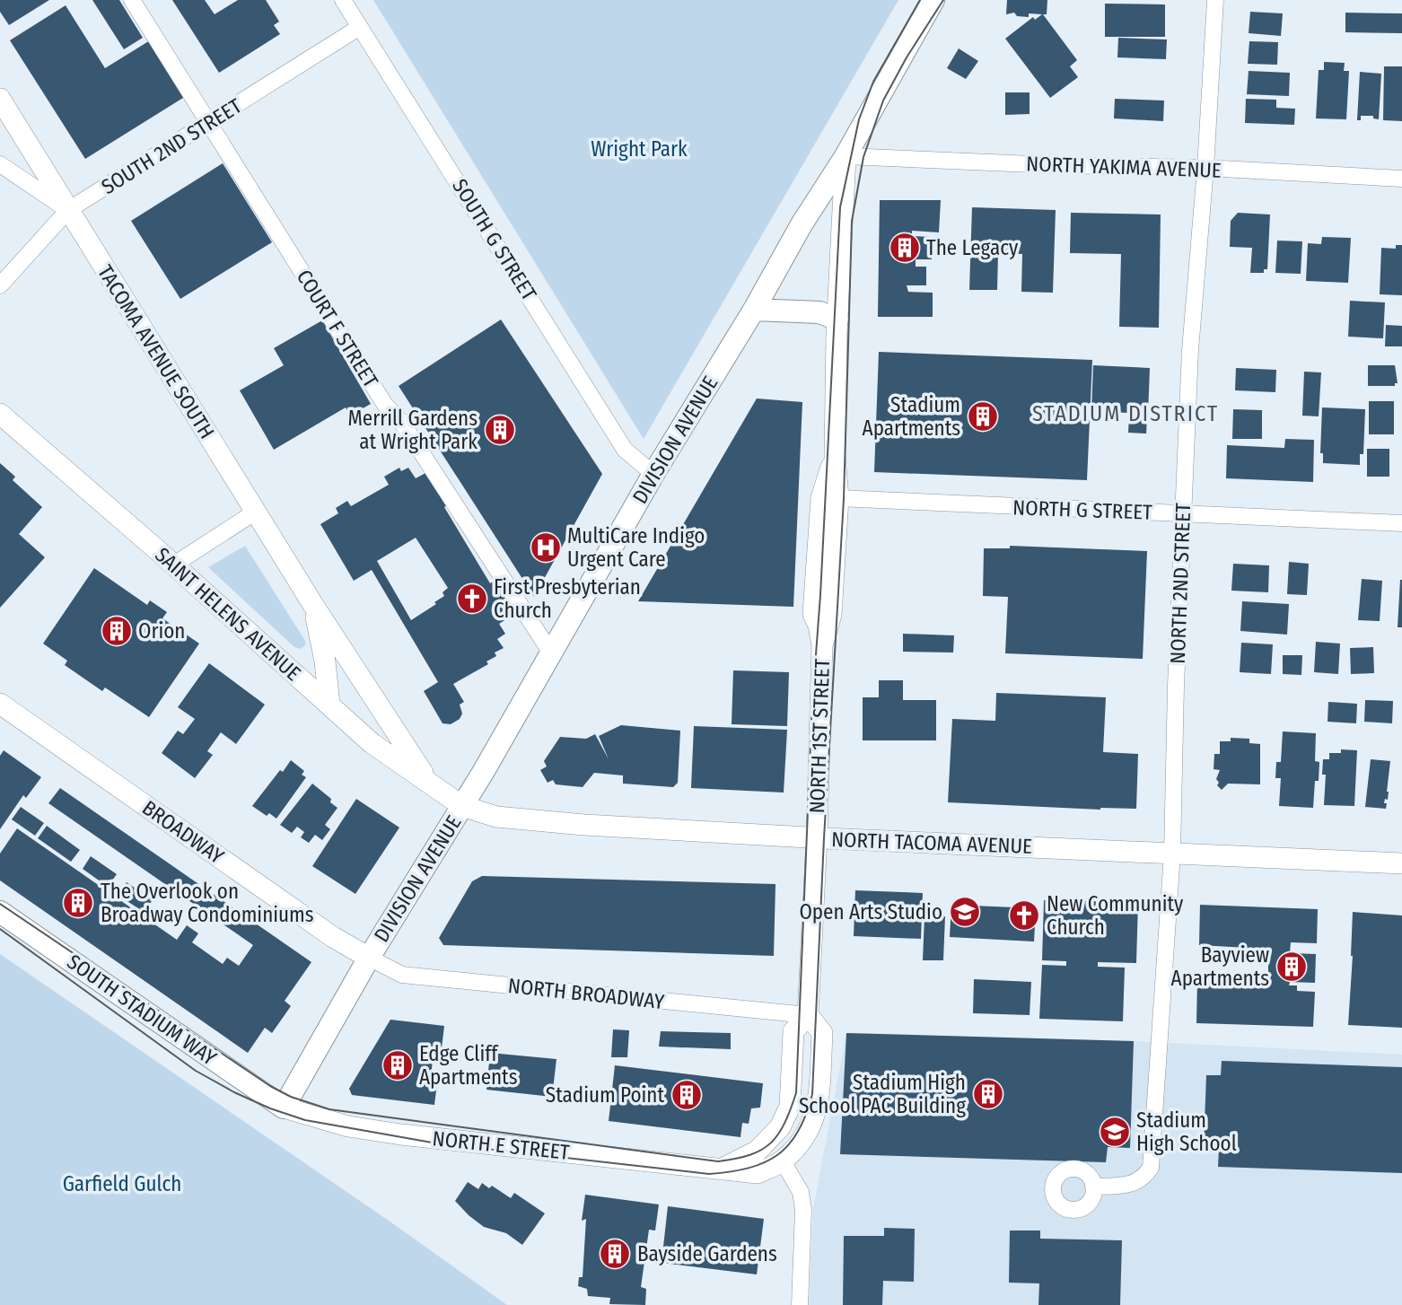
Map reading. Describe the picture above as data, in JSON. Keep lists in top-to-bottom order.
{
  "streets": {
    "main road": ["DIVISION AVENUE", "SOUTH STADIUM WAY"],
    "street": [
      "SOUTH 2ND STREET",
      "NORTH YAKIMA AVENUE",
      "SOUTH G STREET",
      "COURT F STREET",
      "TACOMA AVENUE SOUTH",
      "NORTH G STREET",
      "NORTH 2ND STREET",
      "SAINT HELENS AVENUE",
      "NORTH 1ST STREET",
      "BROADWAY",
      "NORTH TACOMA AVENUE",
      "NORTH BROADWAY",
      "NORTH E STREET"
    ]
  },
  "crossings": [
    ["SOUTH 2ND STREET", "SOUTH G STREET"],
    ["SOUTH 2ND STREET", "COURT F STREET"],
    ["SOUTH 2ND STREET", "TACOMA AVENUE SOUTH"],
    ["NORTH YAKIMA AVENUE", "DIVISION AVENUE"],
    ["NORTH YAKIMA AVENUE", "NORTH 2ND STREET"],
    ["NORTH YAKIMA AVENUE", "NORTH 1ST STREET"],
    ["SOUTH G STREET", "DIVISION AVENUE"],
    ["COURT F STREET", "DIVISION AVENUE"],
    ["TACOMA AVENUE SOUTH", "SAINT HELENS AVENUE"],
    ["DIVISION AVENUE", "SAINT HELENS AVENUE"],
    ["DIVISION AVENUE", "NORTH 1ST STREET"],
    ["DIVISION AVENUE", "BROADWAY"],
    ["DIVISION AVENUE", "NORTH TACOMA AVENUE"],
    ["DIVISION AVENUE", "NORTH BROADWAY"],
    ["DIVISION AVENUE", "SOUTH STADIUM WAY"],
    ["DIVISION AVENUE", "NORTH E STREET"],
    ["NORTH G STREET", "NORTH 2ND STREET"],
    ["NORTH G STREET", "NORTH 1ST STREET"],
    ["NORTH 2ND STREET", "NORTH TACOMA AVENUE"],
    ["SAINT HELENS AVENUE", "NORTH TACOMA AVENUE"],
    ["NORTH 1ST STREET", "NORTH TACOMA AVENUE"],
    ["NORTH 1ST STREET", "NORTH BROADWAY"],
    ["NORTH 1ST STREET", "NORTH E STREET"],
    ["BROADWAY", "NORTH BROADWAY"],
    ["SOUTH STADIUM WAY", "NORTH E STREET"]
  ],
  "districts": ["STADIUM DISTRICT"],
  "parks": ["Wright Park", "Garfield Gulch"],
  "places": {
    "building": [
      "The Legacy",
      "Stadium Apartments",
      "Merrill Gardens at Wright Park",
      "Orion",
      "The Overlook on Broadway Condominiums",
      "Bayview Apartments",
      "Edge Cliff Apartments",
      "Stadium High School PAC Building",
      "Stadium Point",
      "Bayside Gardens"
    ],
    "hospital": ["MultiCare Indigo Urgent Care"],
    "church": ["First Presbyterian Church", "New Community Church"],
    "school or university": ["Open Arts Studio", "Stadium High School"]
  }
}
